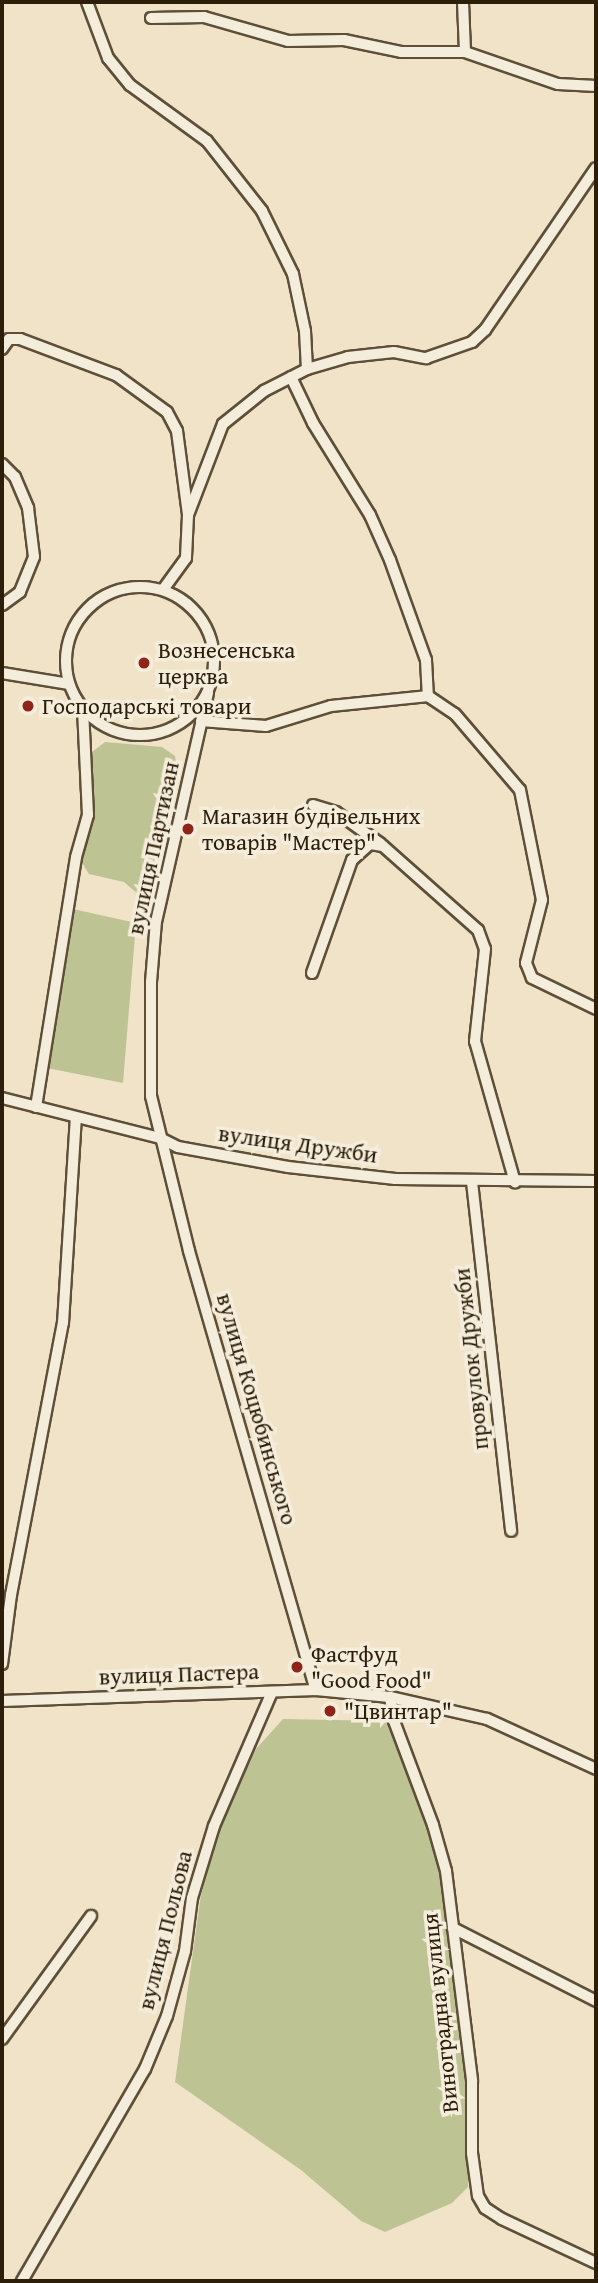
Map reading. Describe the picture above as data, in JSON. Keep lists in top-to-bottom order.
{
  "streets": {
    "street": [
      "вулиця Партизан",
      "вулиця Дружби",
      "провулок Дружби",
      "вулиця Коцюбинського",
      "вулиця Пастера",
      "вулиця Польова",
      "Виноградна вулиця"
    ]
  },
  "crossings": [
    ["вулиця Партизан", "вулиця Дружби"],
    ["вулиця Партизан", "вулиця Коцюбинського"],
    ["вулиця Дружби", "провулок Дружби"],
    ["вулиця Дружби", "вулиця Коцюбинського"],
    ["вулиця Коцюбинського", "вулиця Пастера"],
    ["вулиця Пастера", "вулиця Польова"],
    ["вулиця Пастера", "Виноградна вулиця"]
  ],
  "places": [
    "Вознесенська церква",
    "Господарські товари",
    "Магазин будівельних товарів \"Мастер\"",
    "Фастфуд \"Good Food\"",
    "\"Цвинтар\""
  ]
}
